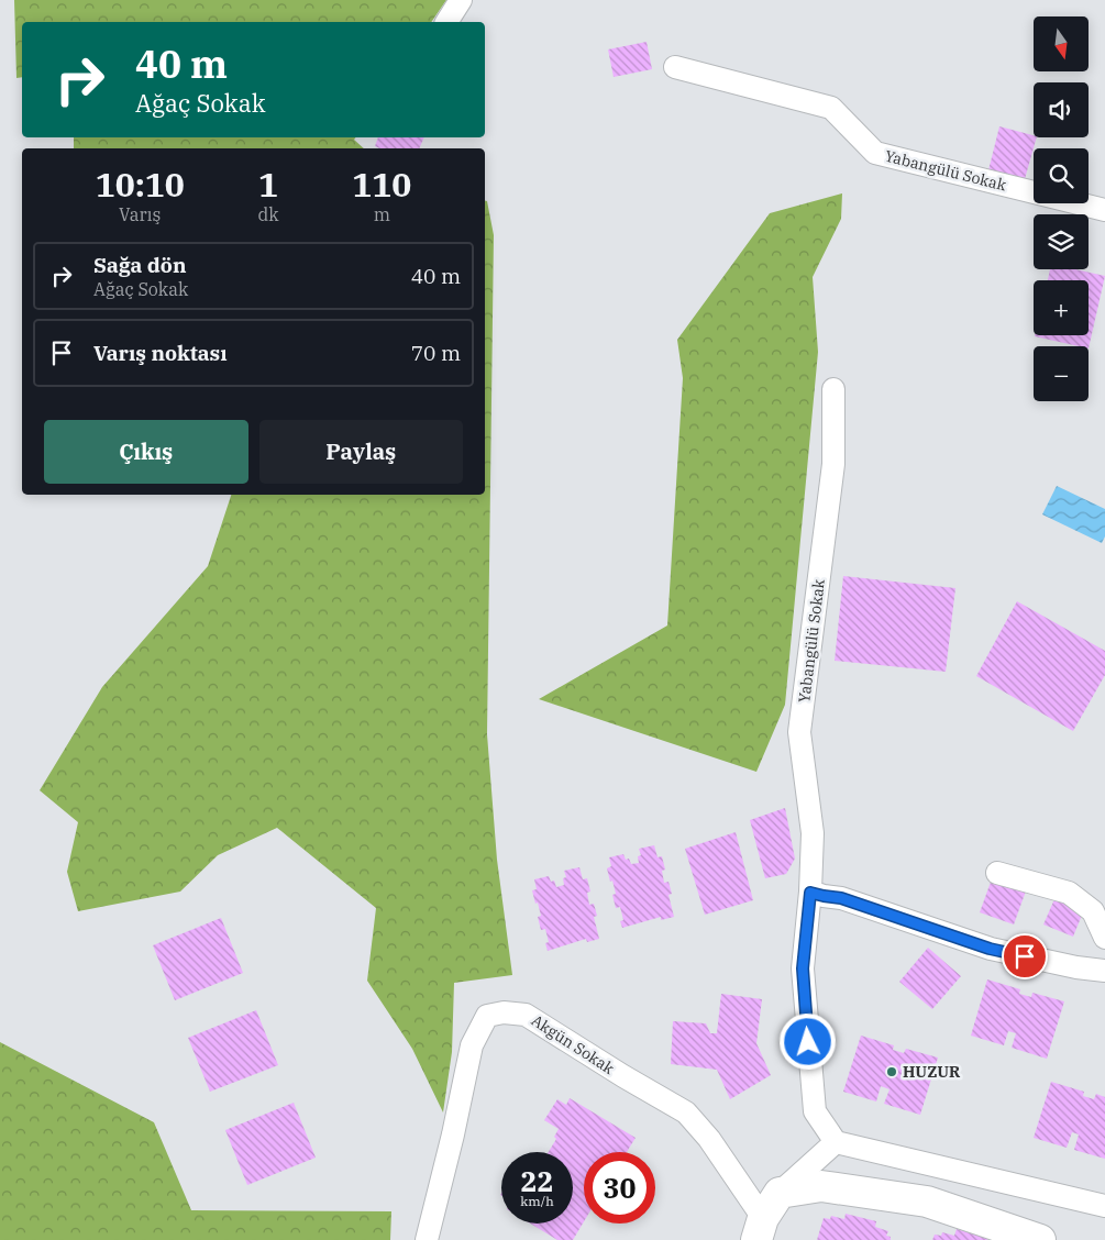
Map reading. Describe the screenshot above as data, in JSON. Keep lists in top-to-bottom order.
{
  "streets": {
    "street": ["Yabangülü Sokak", "Akgün Sokak"]
  },
  "places": ["HUZUR"],
  "north": "bottom",
  "page": {
    "map_buttons": ["+", "−"],
    "turn": ["40 m", "Ağaç Sokak"],
    "eta": [
      "10:10",
      "Varış",
      "1",
      "dk",
      "110",
      "m"
    ],
    "list": [
      {
        "name": "Sağa dön",
        "note": "Ağaç Sokak",
        "value": "40 m"
      },
      {
        "name": "Varış noktası",
        "value": "70 m"
      }
    ],
    "buttons": ["Çıkış", "Paylaş"],
    "speed": "22 km/h",
    "limit": "30"
  }
}
